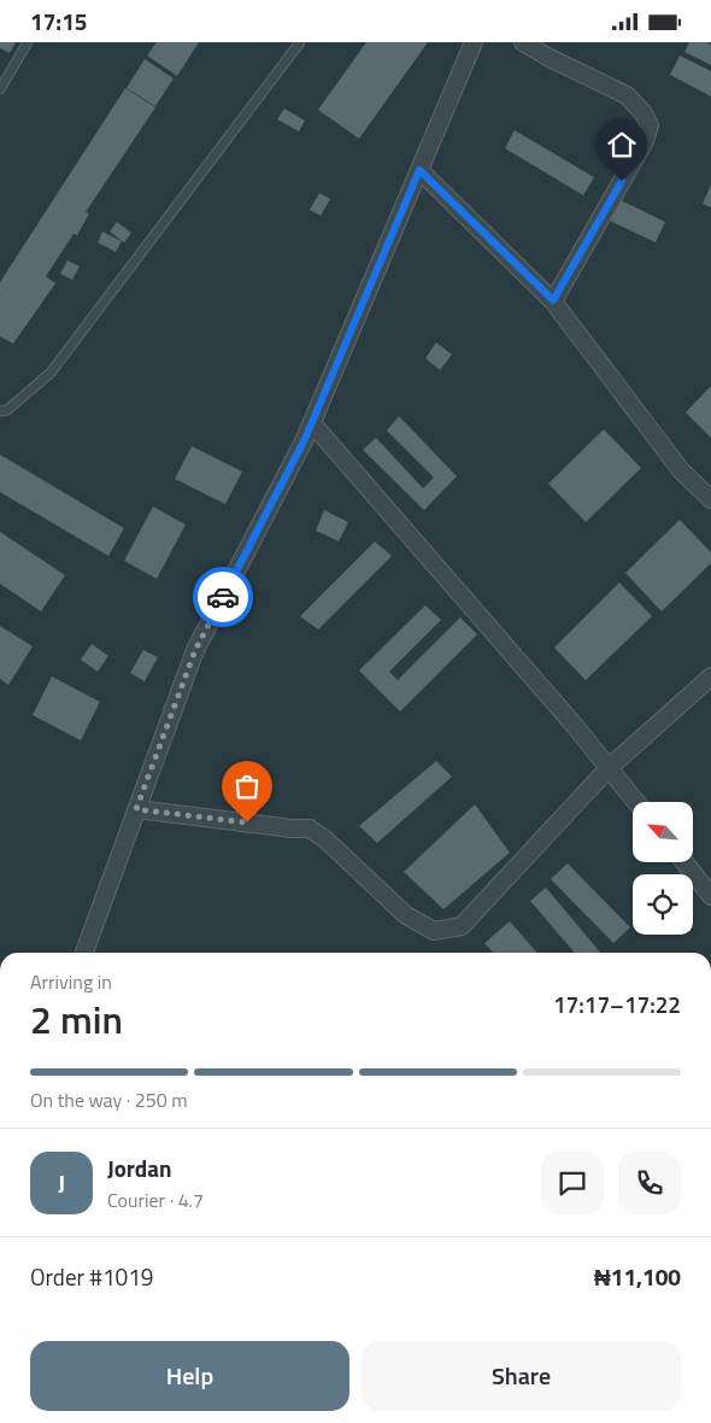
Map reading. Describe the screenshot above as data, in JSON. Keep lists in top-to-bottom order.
{
  "north": "top left",
  "page": {
    "status": "17:15",
    "heading": ["2 min", "Arriving in", "17:17–17:22"],
    "panel": [
      "Jordan",
      "Courier · 4.7",
      "Order #1019",
      "₦11,100"
    ],
    "bar": "On the way · 250 m",
    "round": "J",
    "buttons": ["Help", "Share"]
  }
}
